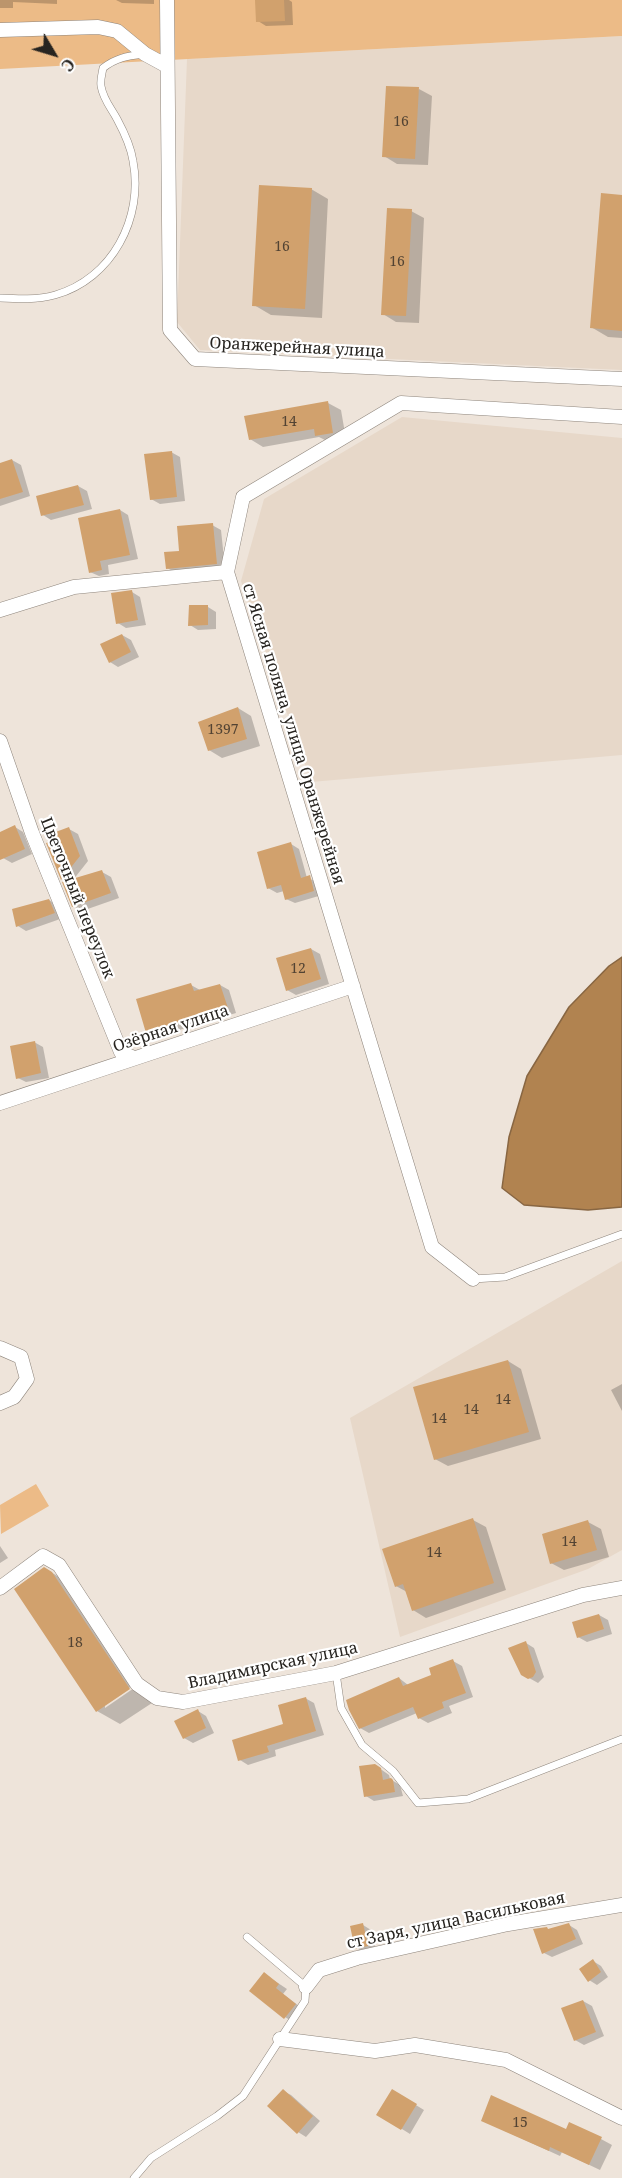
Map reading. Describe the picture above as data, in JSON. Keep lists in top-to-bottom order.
{
  "streets": {
    "street": [
      "Оранжерейная улица",
      "ст Ясная поляна, улица Оранжерейная",
      "Цветочный переулок",
      "Озёрная улица",
      "Владимирская улица",
      "ст Заря, улица Васильковая"
    ]
  },
  "crossings": [
    ["ст Ясная поляна, улица Оранжерейная", "Озёрная улица"],
    ["Цветочный переулок", "Озёрная улица"]
  ],
  "house_numbers": [
    "16",
    "16",
    "16",
    "14",
    "1397",
    "12",
    "14",
    "14",
    "14",
    "14",
    "14",
    "18",
    "15"
  ],
  "north": "bottom right"
}
